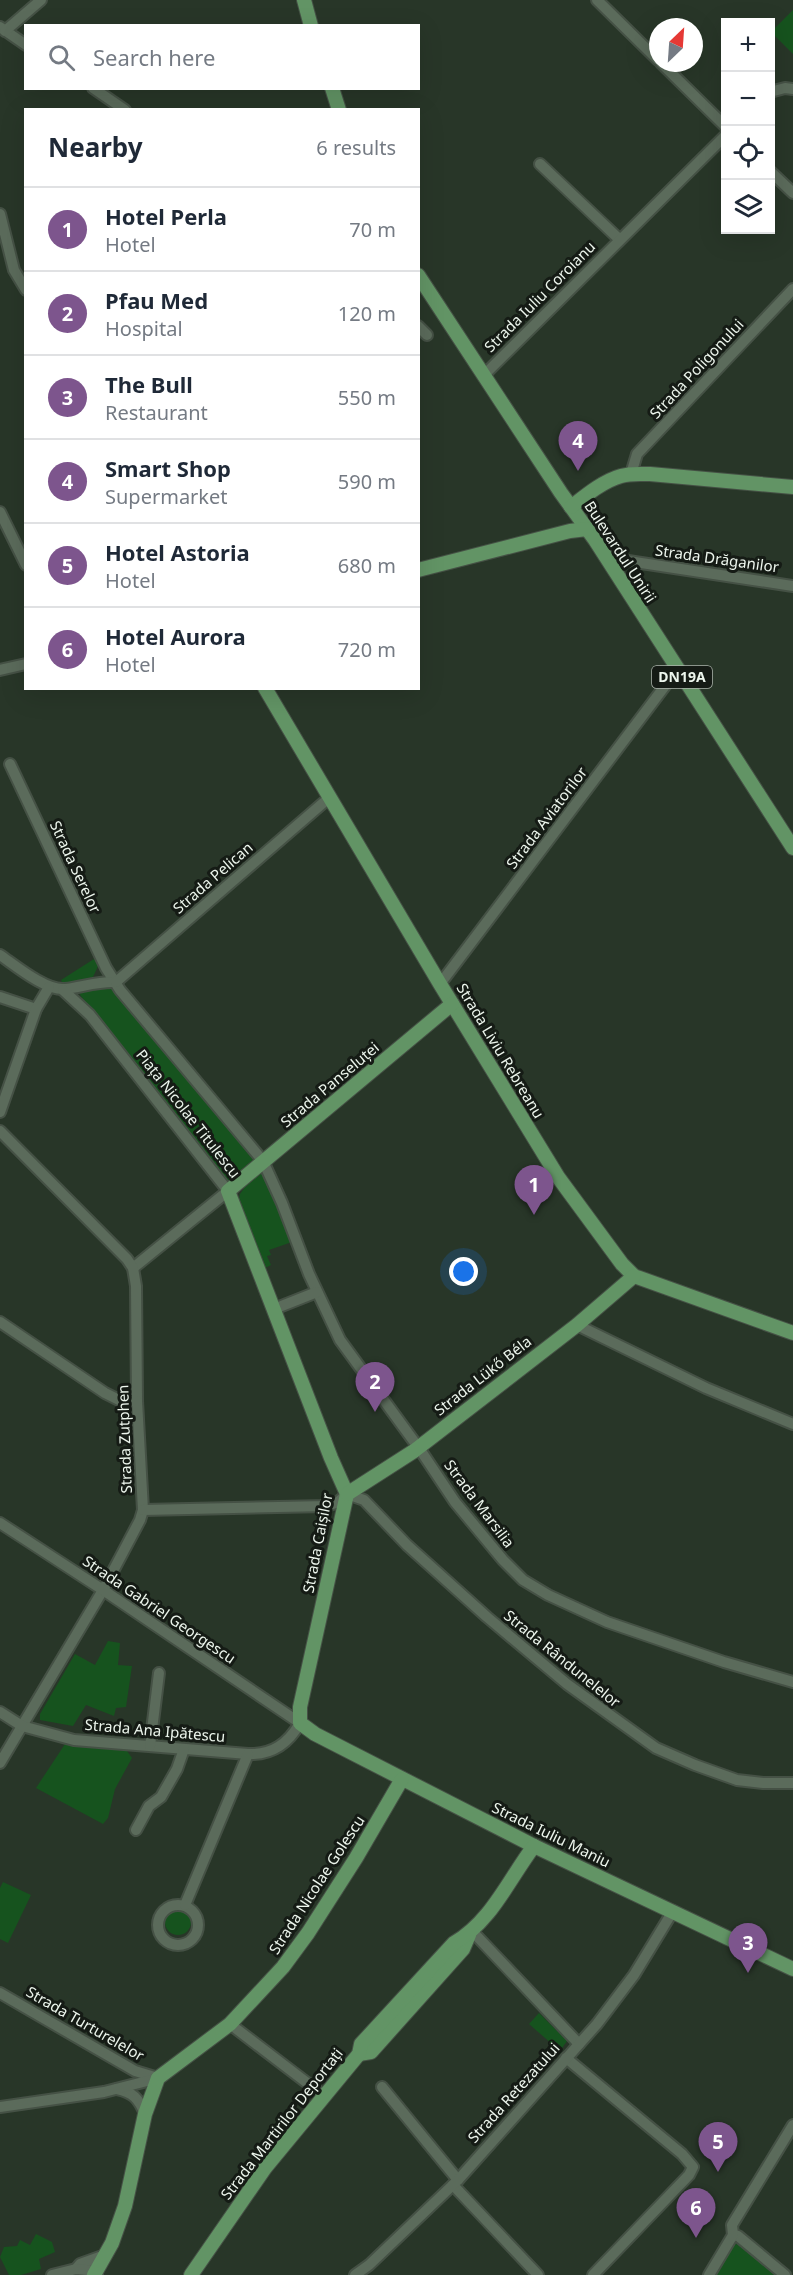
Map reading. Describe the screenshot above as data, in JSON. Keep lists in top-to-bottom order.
{
  "streets": {
    "main road": [
      "Bulevardul Unirii",
      "DN19A",
      "Strada Liviu Rebreanu",
      "Strada Panseluței",
      "Piața Nicolae Titulescu",
      "Strada Lükő Béla",
      "Strada Caișilor",
      "Strada Iuliu Maniu",
      "Strada Nicolae Golescu",
      "Strada Martirilor Deportați"
    ],
    "street": [
      "Strada Iuliu Coroianu",
      "Strada Poligonului",
      "Strada Drăganilor",
      "Strada Aviatorilor",
      "Strada Serelor",
      "Strada Pelican",
      "Strada Zutphen",
      "Strada Marsilia",
      "Strada Gabriel Georgescu",
      "Strada Rândunelelor",
      "Strada Ana Ipătescu",
      "Strada Turturelelor",
      "Strada Retezatului"
    ]
  },
  "crossings": [
    ["Strada Iuliu Coroianu", "Bulevardul Unirii"],
    ["Bulevardul Unirii", "Strada Drăganilor"],
    ["Bulevardul Unirii", "Strada Aviatorilor"],
    ["Strada Aviatorilor", "Strada Liviu Rebreanu"],
    ["Strada Serelor", "Strada Pelican"],
    ["Strada Serelor", "Piața Nicolae Titulescu"],
    ["Strada Pelican", "Strada Liviu Rebreanu"],
    ["Strada Pelican", "Piața Nicolae Titulescu"],
    ["Strada Liviu Rebreanu", "Strada Panseluței"],
    ["Strada Liviu Rebreanu", "Strada Lükő Béla"],
    ["Strada Panseluței", "Piața Nicolae Titulescu"],
    ["Piața Nicolae Titulescu", "Strada Marsilia"],
    ["Piața Nicolae Titulescu", "Strada Caișilor"],
    ["Strada Lükő Béla", "Strada Marsilia"],
    ["Strada Lükő Béla", "Strada Caișilor"],
    ["Strada Lükő Béla", "Strada Rândunelelor"],
    ["Strada Zutphen", "Strada Gabriel Georgescu"],
    ["Strada Zutphen", "Strada Ana Ipătescu"],
    ["Strada Caișilor", "Strada Gabriel Georgescu"],
    ["Strada Caișilor", "Strada Rândunelelor"],
    ["Strada Caișilor", "Strada Ana Ipătescu"],
    ["Strada Caișilor", "Strada Iuliu Maniu"],
    ["Strada Gabriel Georgescu", "Strada Ana Ipătescu"],
    ["Strada Gabriel Georgescu", "Strada Iuliu Maniu"],
    ["Strada Ana Ipătescu", "Strada Iuliu Maniu"],
    ["Strada Iuliu Maniu", "Strada Nicolae Golescu"],
    ["Strada Iuliu Maniu", "Strada Retezatului"],
    ["Strada Iuliu Maniu", "Strada Martirilor Deportați"],
    ["Strada Nicolae Golescu", "Strada Turturelelor"]
  ],
  "north": "top right",
  "page": {
    "map_buttons": ["+", "−"],
    "search": "Search here",
    "heading": ["Nearby", "6 results"],
    "list": [
      {
        "mark": "1",
        "name": "Hotel Perla",
        "note": "Hotel",
        "value": "70 m"
      },
      {
        "mark": "2",
        "name": "Pfau Med",
        "note": "Hospital",
        "value": "120 m"
      },
      {
        "mark": "3",
        "name": "The Bull",
        "note": "Restaurant",
        "value": "550 m"
      },
      {
        "mark": "4",
        "name": "Smart Shop",
        "note": "Supermarket",
        "value": "590 m"
      },
      {
        "mark": "5",
        "name": "Hotel Astoria",
        "note": "Hotel",
        "value": "680 m"
      },
      {
        "mark": "6",
        "name": "Hotel Aurora",
        "note": "Hotel",
        "value": "720 m"
      }
    ],
    "pins": [
      "4",
      "1",
      "2",
      "3",
      "5",
      "6"
    ]
  }
}
